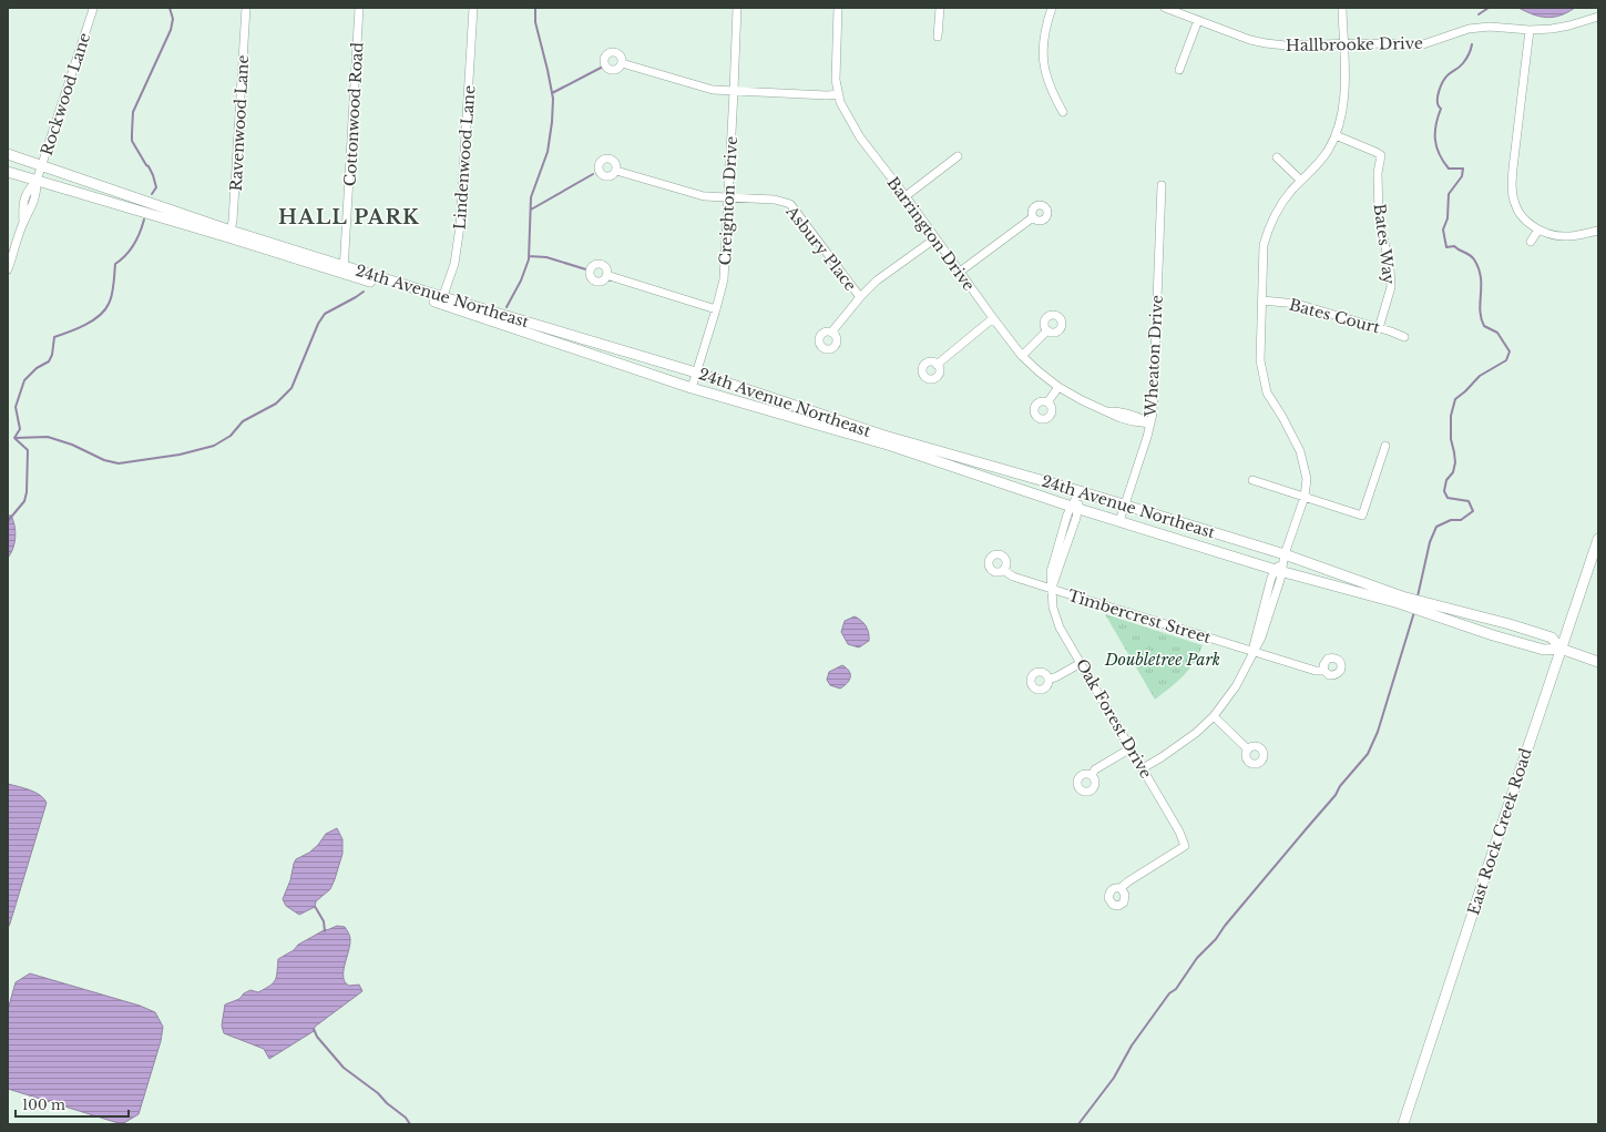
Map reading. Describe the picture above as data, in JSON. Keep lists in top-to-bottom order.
{
  "streets": {
    "street": [
      "Hallbrooke Drive",
      "Rockwood Lane",
      "Cottonwood Road",
      "Ravenwood Lane",
      "Lindenwood Lane",
      "Creighton Drive",
      "Barrington Drive",
      "Bates Way",
      "Asbury Place",
      "24th Avenue Northeast",
      "Bates Court",
      "Wheaton Drive",
      "Timbercrest Street",
      "Oak Forest Drive",
      "East Rock Creek Road"
    ]
  },
  "crossings": [
    ["Rockwood Lane", "24th Avenue Northeast"],
    ["Cottonwood Road", "24th Avenue Northeast"],
    ["Ravenwood Lane", "24th Avenue Northeast"],
    ["Lindenwood Lane", "24th Avenue Northeast"],
    ["Creighton Drive", "Asbury Place"],
    ["Creighton Drive", "24th Avenue Northeast"],
    ["Barrington Drive", "Wheaton Drive"],
    ["Bates Way", "Bates Court"],
    ["24th Avenue Northeast", "Wheaton Drive"],
    ["24th Avenue Northeast", "Oak Forest Drive"],
    ["24th Avenue Northeast", "East Rock Creek Road"],
    ["Timbercrest Street", "Oak Forest Drive"]
  ],
  "districts": ["HALL PARK"],
  "parks": ["Doubletree Park"],
  "scale_bar": "100 m"
}
